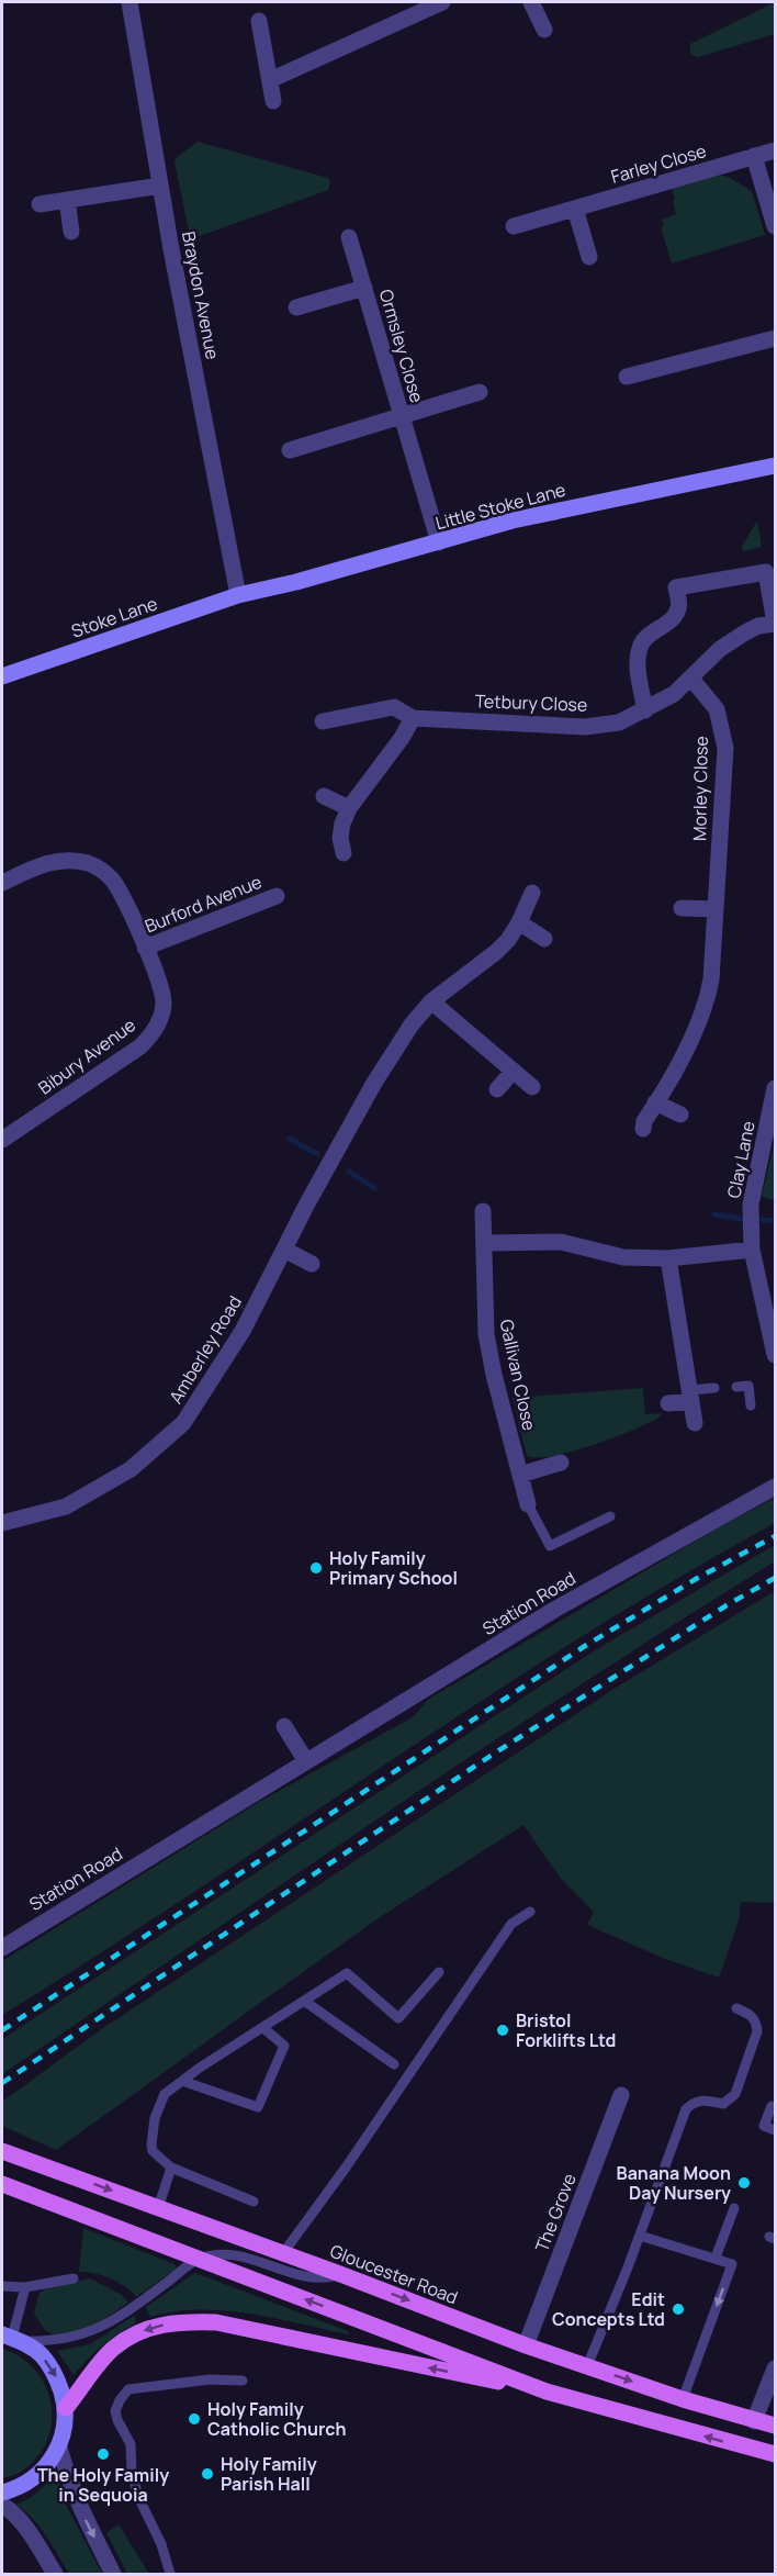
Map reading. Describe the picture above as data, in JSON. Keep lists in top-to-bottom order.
{
  "streets": {
    "main road": ["Gloucester Road"],
    "street": [
      "Farley Close",
      "Braydon Avenue",
      "Ormsley Close",
      "Little Stoke Lane",
      "Stoke Lane",
      "Tetbury Close",
      "Morley Close",
      "Burford Avenue",
      "Bibury Avenue",
      "Clay Lane",
      "Amberley Road",
      "Gallivan Close",
      "Station Road",
      "The Grove"
    ]
  },
  "crossings": [
    ["Braydon Avenue", "Little Stoke Lane"],
    ["Braydon Avenue", "Stoke Lane"],
    ["Ormsley Close", "Little Stoke Lane"],
    ["Little Stoke Lane", "Stoke Lane"],
    ["Tetbury Close", "Morley Close"],
    ["Burford Avenue", "Bibury Avenue"],
    ["The Grove", "Gloucester Road"]
  ],
  "places": [
    "Holy Family Primary School",
    "Bristol Forklifts Ltd",
    "Banana Moon Day Nursery",
    "Edit Concepts Ltd",
    "Holy Family Catholic Church",
    "The Holy Family in Sequoia",
    "Holy Family Parish Hall"
  ]
}
